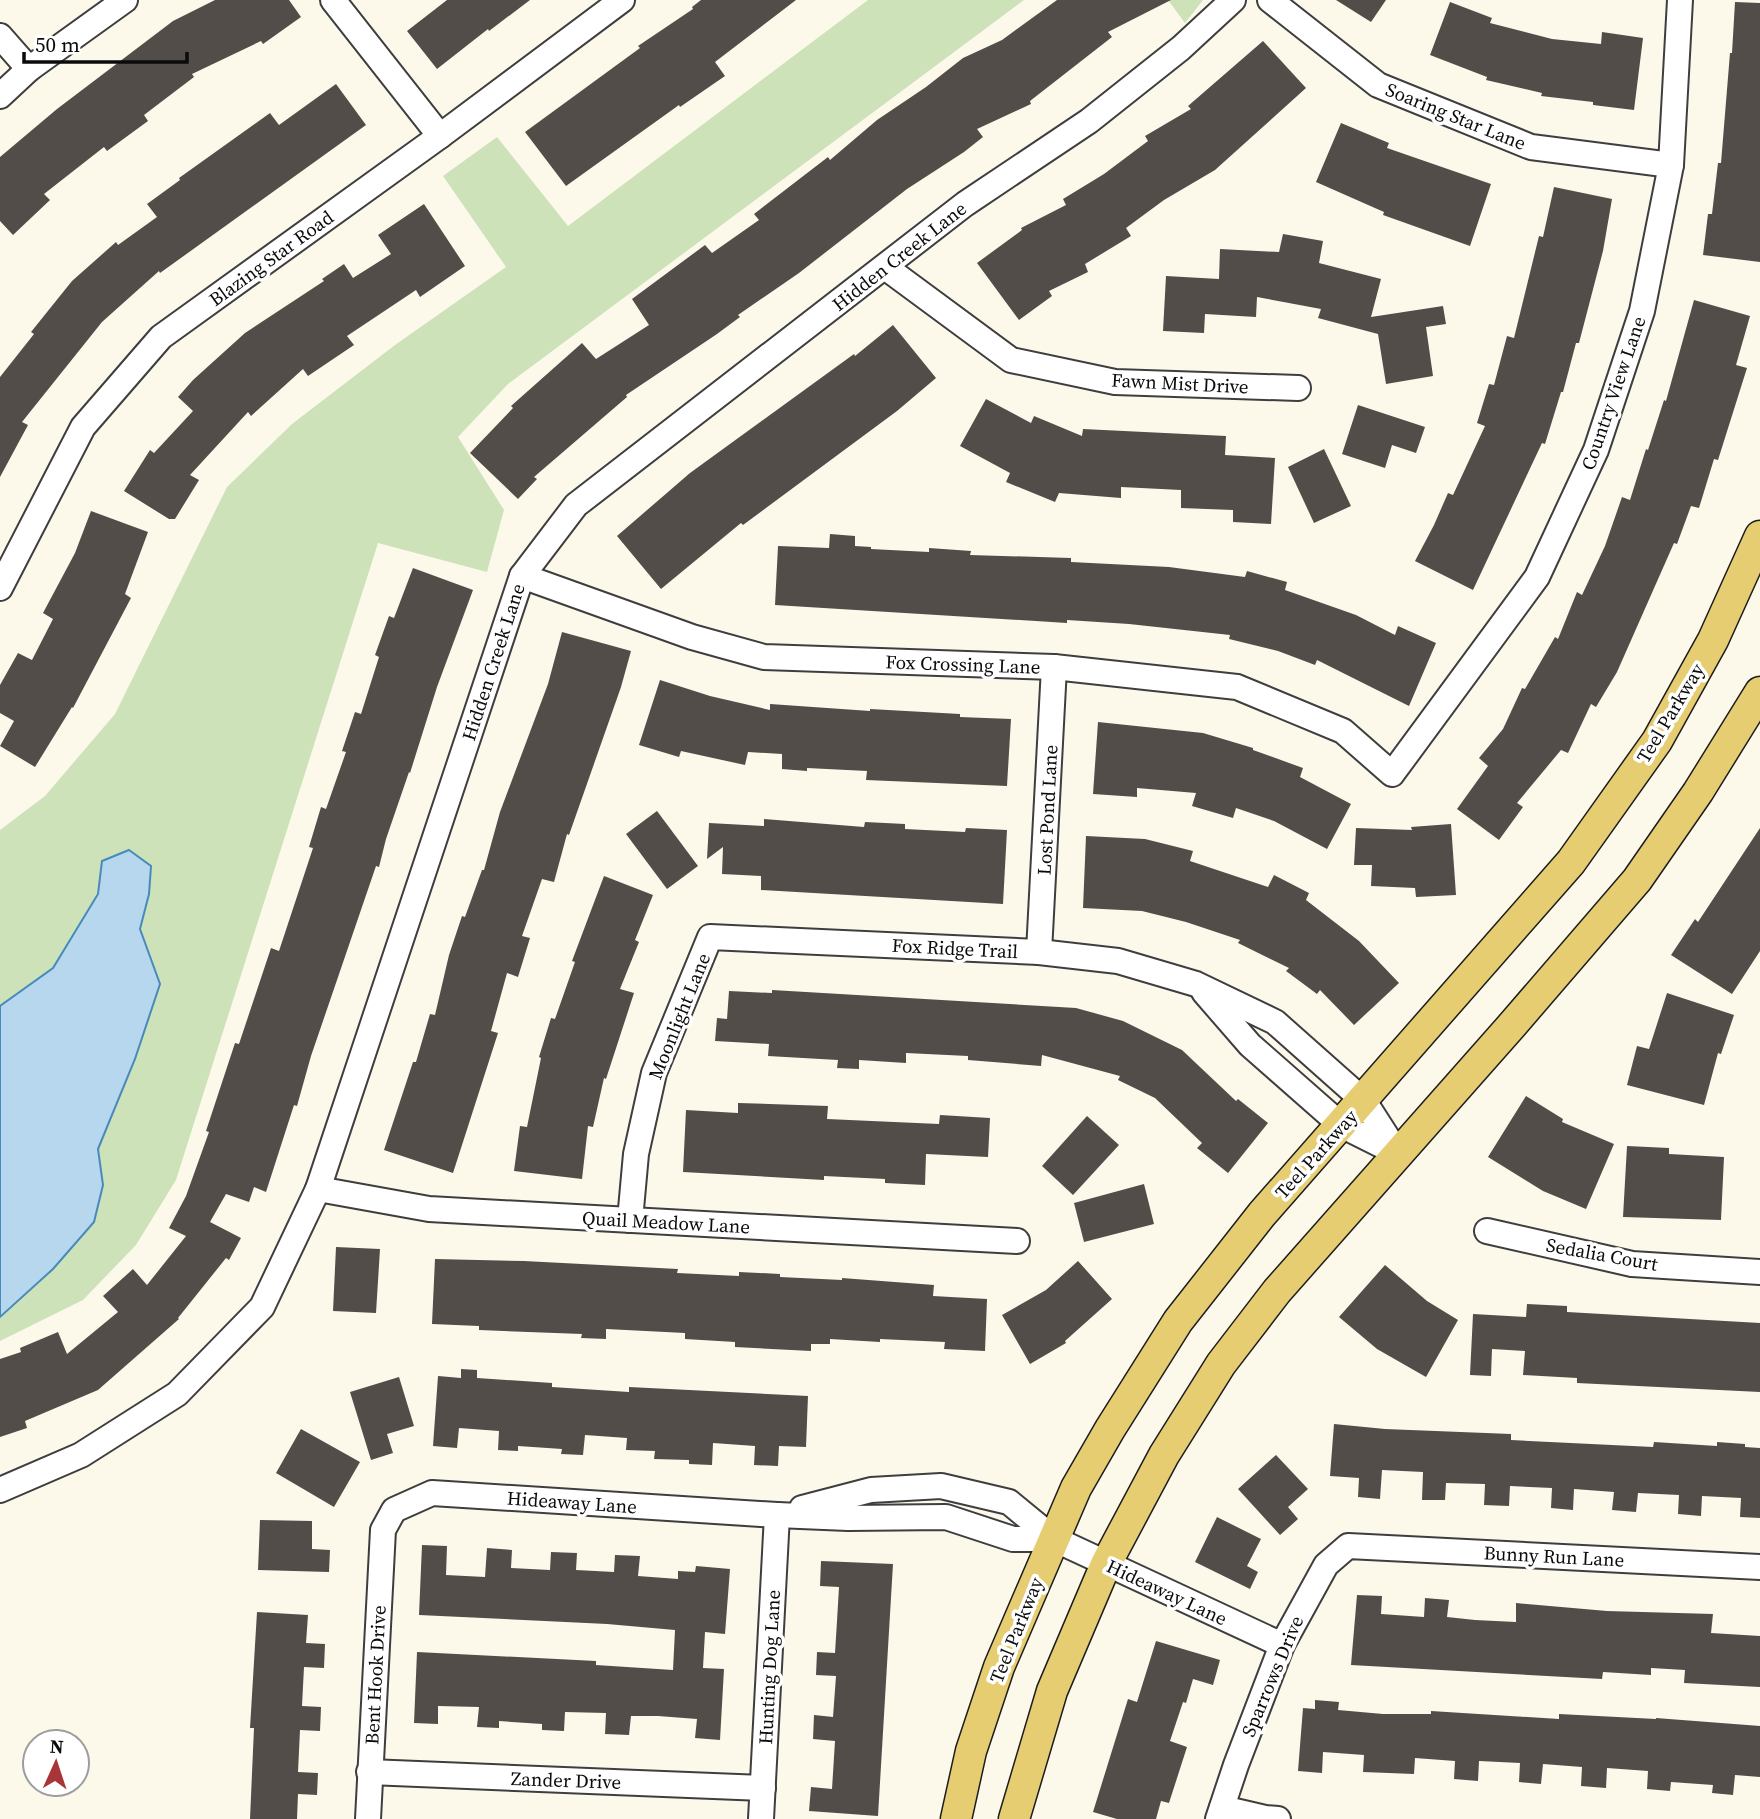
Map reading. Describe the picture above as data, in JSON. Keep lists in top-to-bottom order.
{
  "streets": {
    "main road": ["Teel Parkway"],
    "street": [
      "Soaring Star Lane",
      "Hidden Creek Lane",
      "Blazing Star Road",
      "Fawn Mist Drive",
      "Country View Lane",
      "Fox Crossing Lane",
      "Lost Pond Lane",
      "Fox Ridge Trail",
      "Moonlight Lane",
      "Quail Meadow Lane",
      "Sedalia Court",
      "Hideaway Lane",
      "Bunny Run Lane",
      "Hunting Dog Lane",
      "Bent Hook Drive",
      "Sparrows Drive",
      "Zander Drive"
    ]
  },
  "crossings": [
    ["Soaring Star Lane", "Country View Lane"],
    ["Hidden Creek Lane", "Fawn Mist Drive"],
    ["Hidden Creek Lane", "Fox Crossing Lane"],
    ["Hidden Creek Lane", "Quail Meadow Lane"],
    ["Country View Lane", "Fox Crossing Lane"],
    ["Fox Crossing Lane", "Lost Pond Lane"],
    ["Teel Parkway", "Fox Ridge Trail"],
    ["Teel Parkway", "Hideaway Lane"],
    ["Lost Pond Lane", "Fox Ridge Trail"],
    ["Fox Ridge Trail", "Moonlight Lane"],
    ["Moonlight Lane", "Quail Meadow Lane"],
    ["Hideaway Lane", "Hunting Dog Lane"],
    ["Hideaway Lane", "Bent Hook Drive"],
    ["Hideaway Lane", "Sparrows Drive"],
    ["Bunny Run Lane", "Sparrows Drive"],
    ["Hunting Dog Lane", "Zander Drive"],
    ["Bent Hook Drive", "Zander Drive"]
  ],
  "scale_bar": "50 m",
  "north": "top"
}
